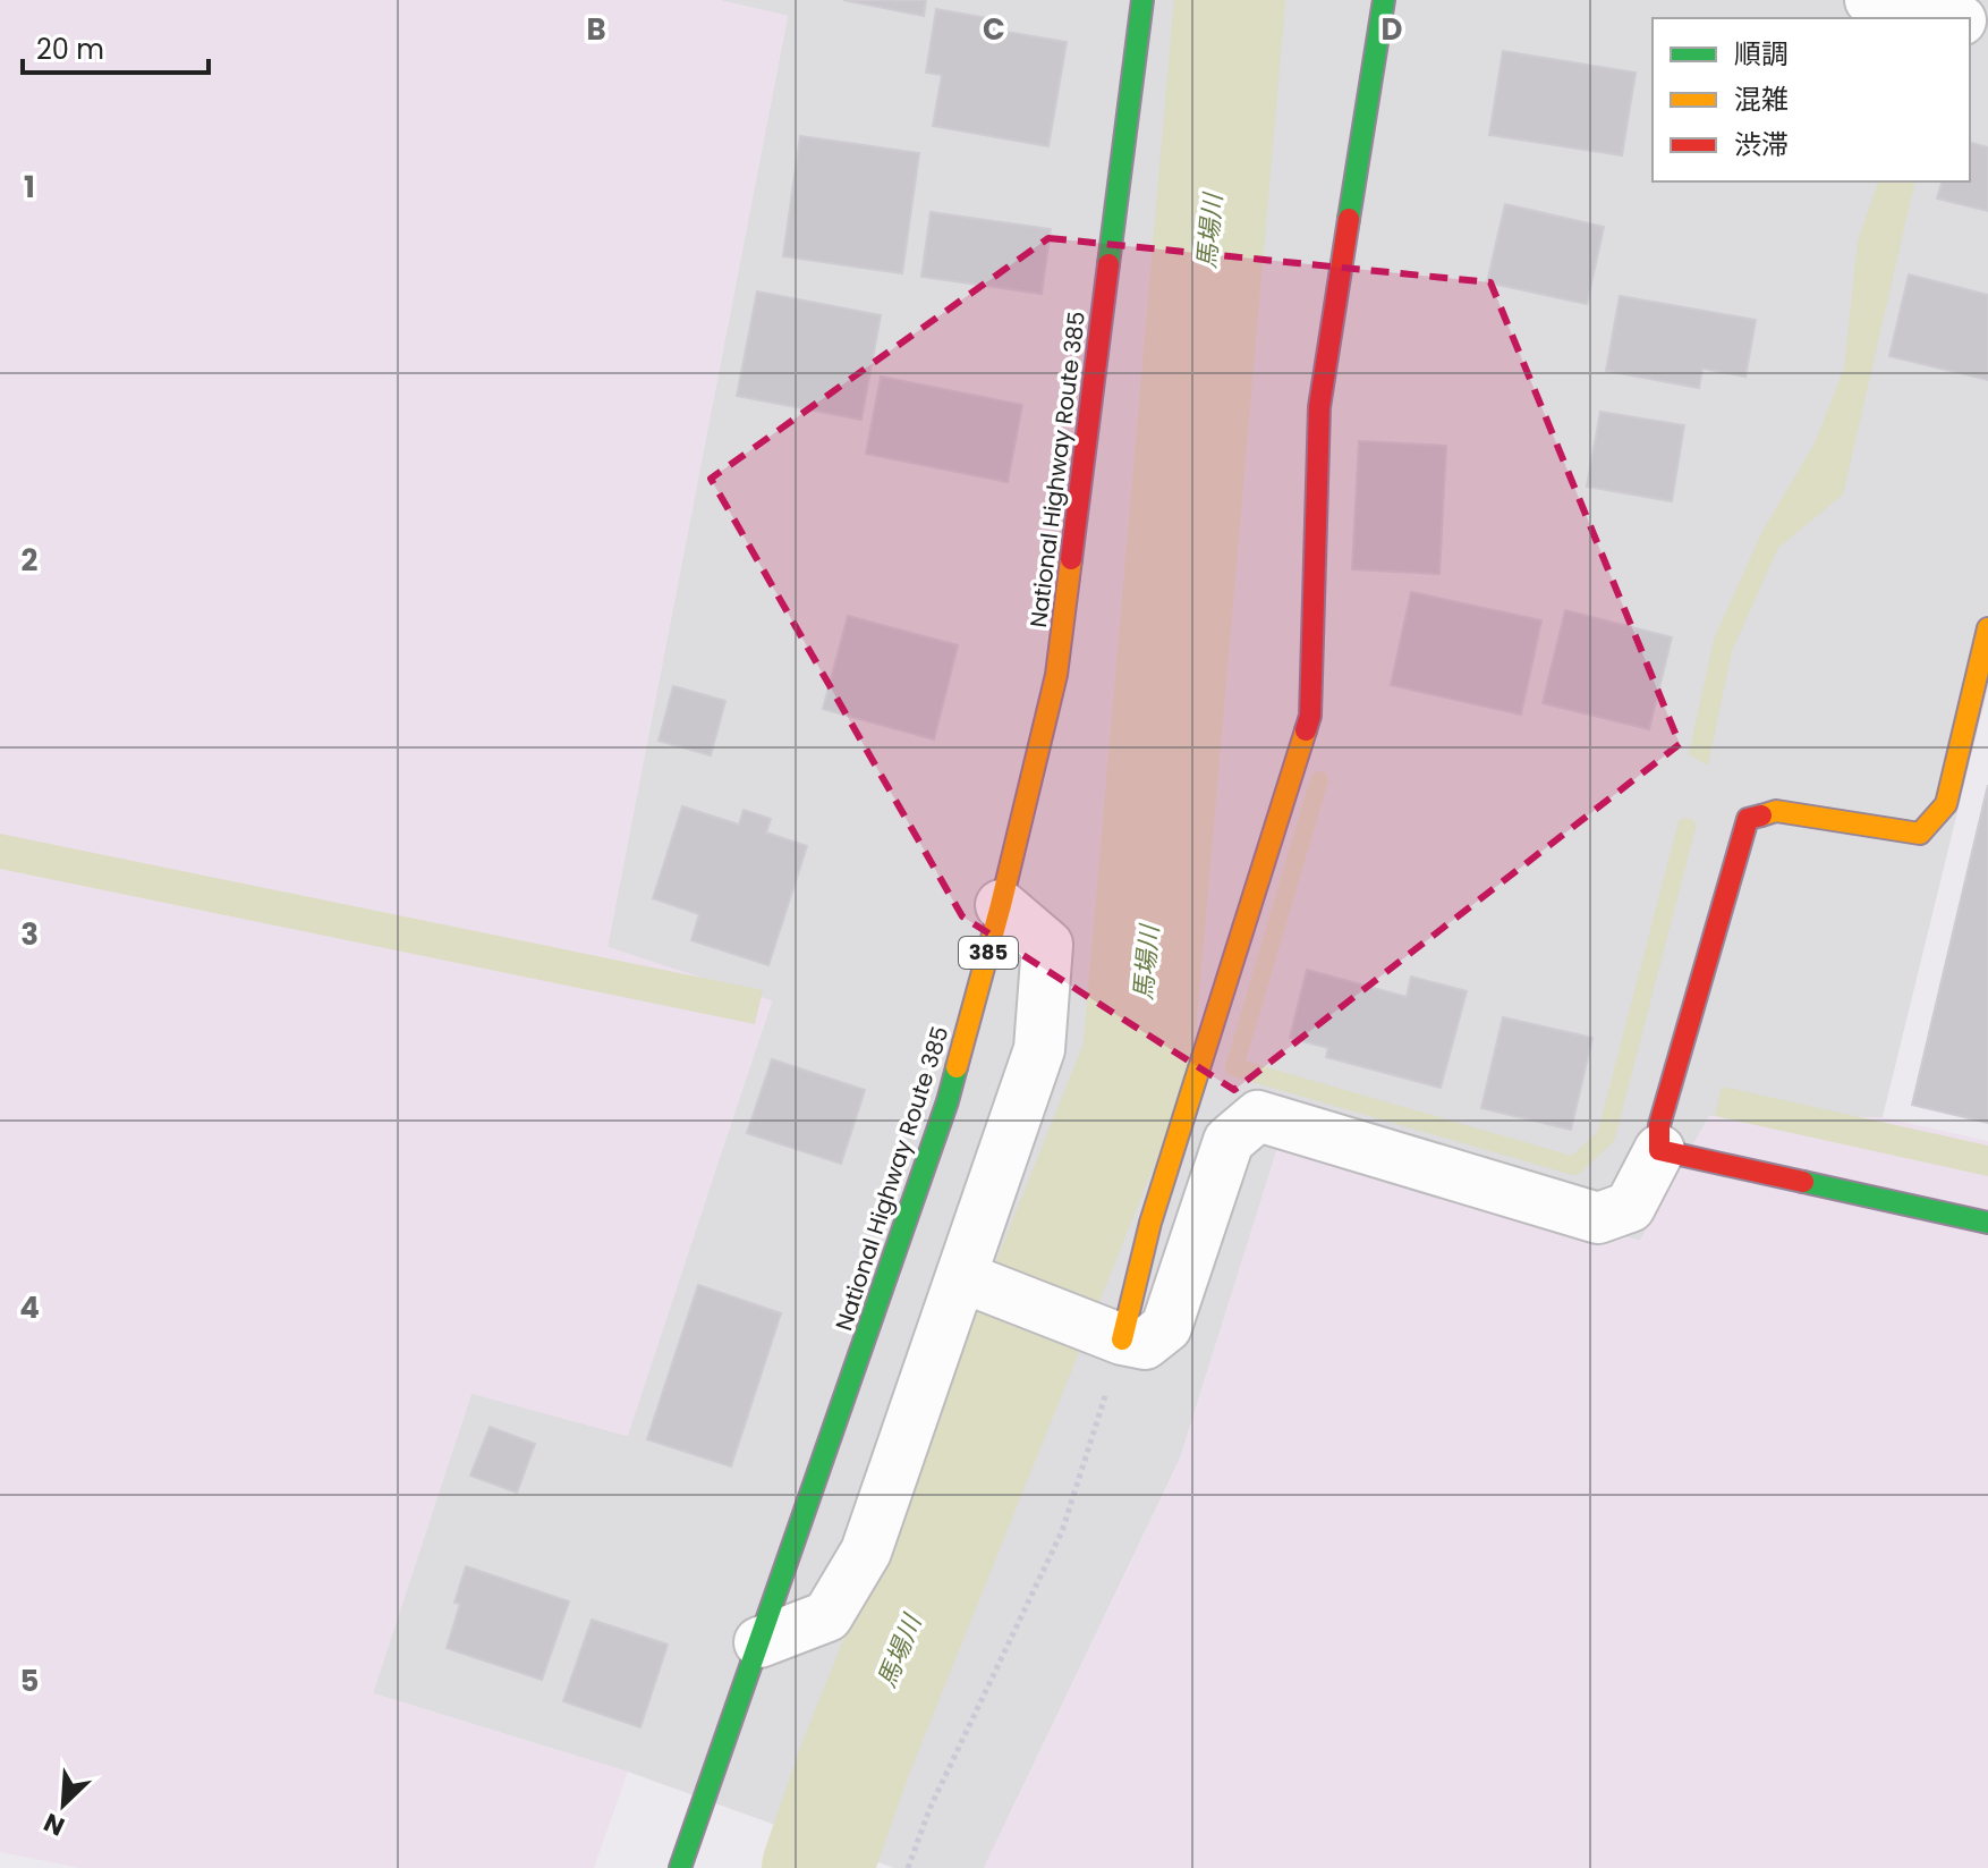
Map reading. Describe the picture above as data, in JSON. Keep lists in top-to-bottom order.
{
  "streets": {
    "main road": ["National Highway Route 385", "385"]
  },
  "water": ["馬場川"],
  "legend": ["順調", "混雑", "渋滞"],
  "scale_bar": "20 m",
  "north": "bottom left",
  "grid": {
    "columns": ["B", "C", "D"],
    "rows": [
      "1",
      "2",
      "3",
      "4",
      "5"
    ]
  }
}
